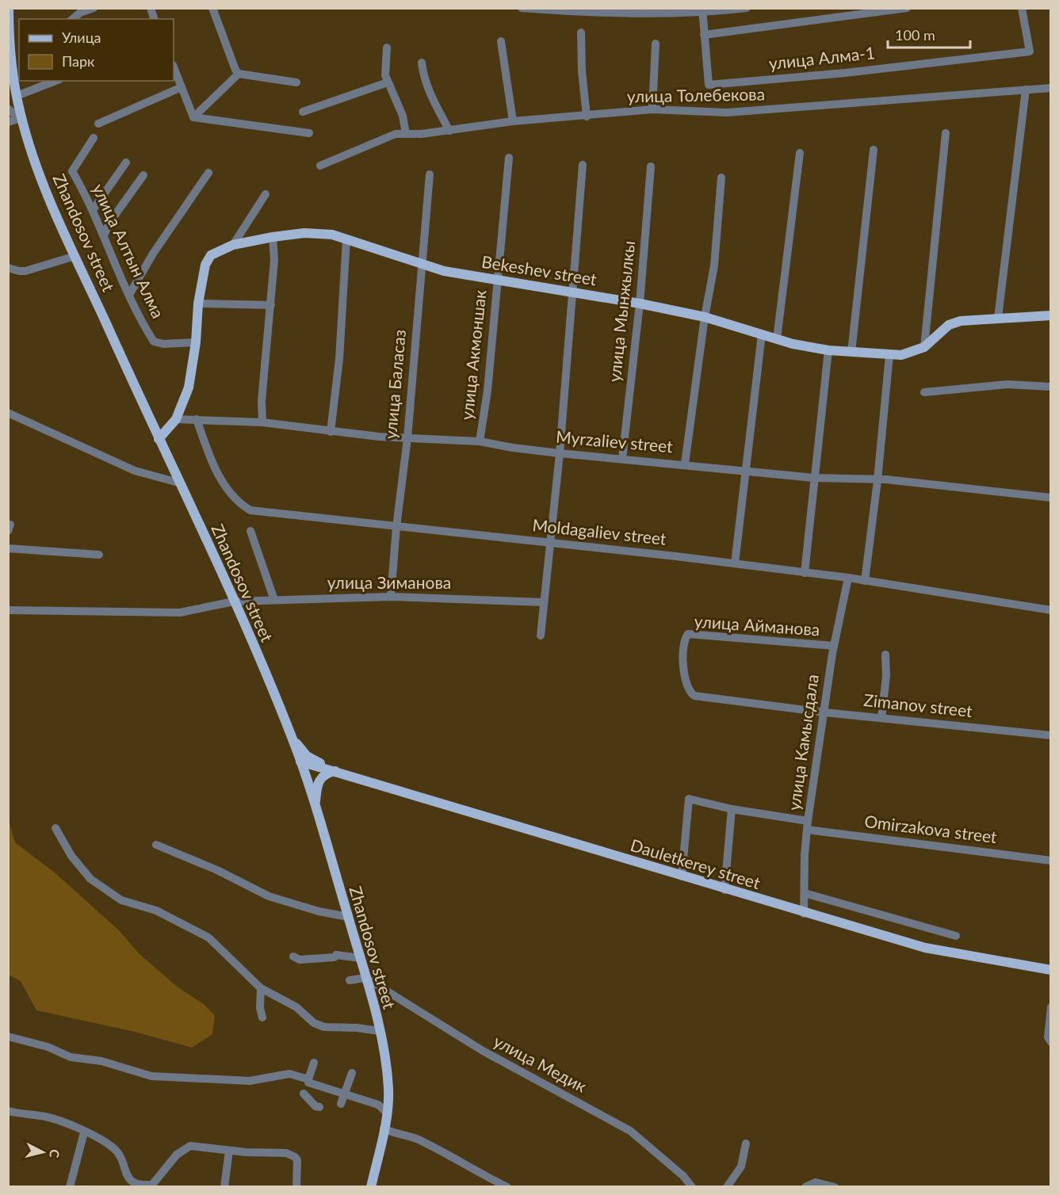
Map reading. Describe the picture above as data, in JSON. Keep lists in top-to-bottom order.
{
  "streets": {
    "main road": ["Zhandosov street", "Bekeshev street", "Dauletkerey street"],
    "street": [
      "улица Алма-1",
      "улица Толебекова",
      "улица Алтын Алма",
      "улица Мынжылкы",
      "улица Акмоншак",
      "улица Баласаз",
      "Myrzaliev street",
      "Moldagaliev street",
      "улица Зиманова",
      "улица Айманова",
      "Zimanov street",
      "улица Камысдала",
      "Omirzakova street",
      "улица Медик"
    ]
  },
  "crossings": [
    ["Zhandosov street", "Bekeshev street"],
    ["Zhandosov street", "улица Зиманова"],
    ["Zhandosov street", "улица Медик"],
    ["улица Алтын Алма", "Bekeshev street"],
    ["Bekeshev street", "улица Мынжылкы"],
    ["Bekeshev street", "улица Акмоншак"],
    ["Bekeshev street", "улица Баласаз"],
    ["Bekeshev street", "Myrzaliev street"],
    ["улица Мынжылкы", "Myrzaliev street"],
    ["улица Акмоншак", "Myrzaliev street"],
    ["улица Баласаз", "Myrzaliev street"],
    ["улица Баласаз", "Moldagaliev street"],
    ["улица Баласаз", "улица Зиманова"],
    ["Myrzaliev street", "Moldagaliev street"],
    ["Moldagaliev street", "улица Камысдала"],
    ["улица Айманова", "Zimanov street"],
    ["улица Айманова", "улица Камысдала"],
    ["Zimanov street", "улица Камысдала"],
    ["улица Камысдала", "Omirzakova street"],
    ["улица Камысдала", "Dauletkerey street"],
    ["Omirzakova street", "Dauletkerey street"]
  ],
  "legend": ["Улица", "Парк"],
  "scale_bar": "100 m",
  "north": "right"
}
